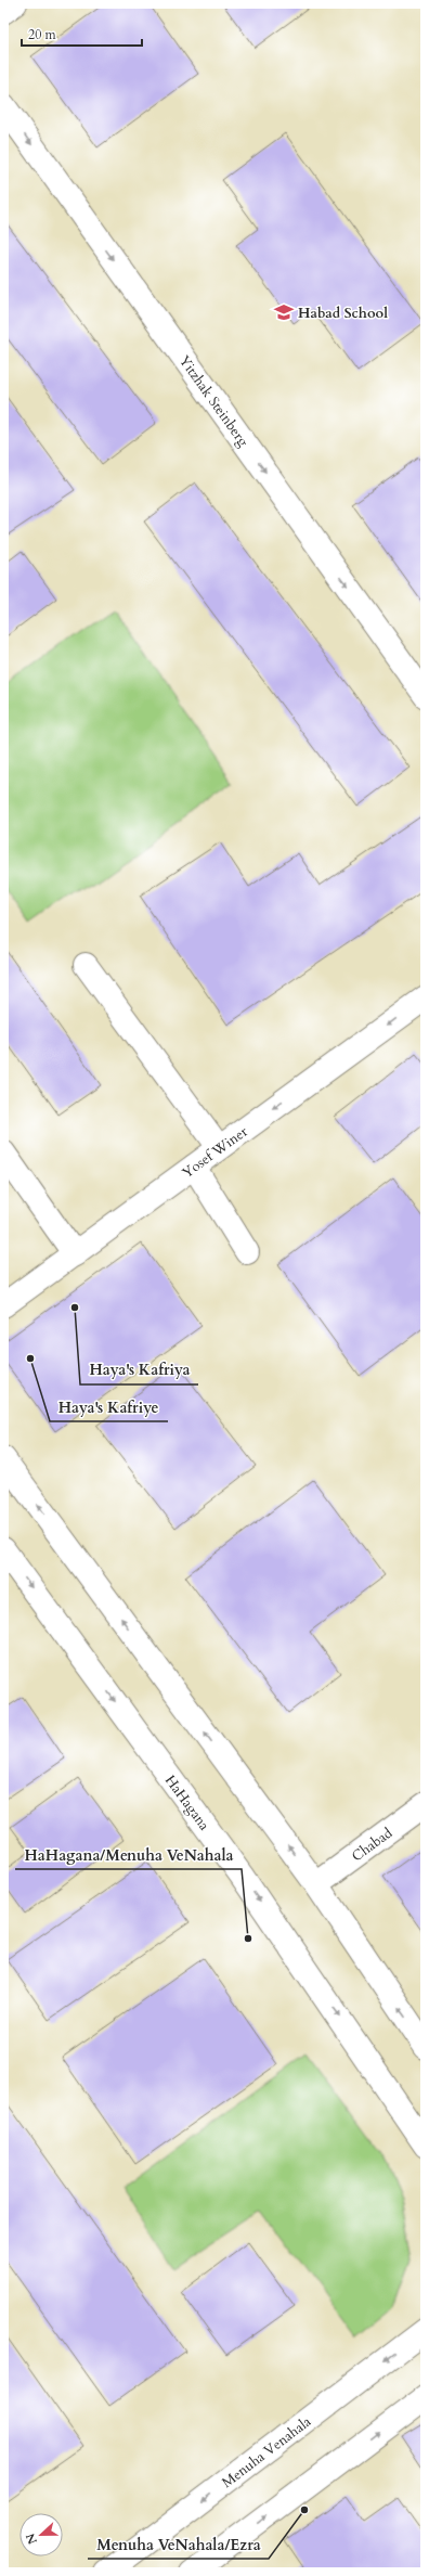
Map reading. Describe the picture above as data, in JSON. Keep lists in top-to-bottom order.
{
  "streets": {
    "street": [
      "Yitzhak Steinberg",
      "Yosef Winer",
      "HaHagana",
      "Chabad",
      "Menuha Venahala"
    ]
  },
  "one_way": ["Yitzhak Steinberg", "Yosef Winer"],
  "places": {
    "school or university": ["Habad School"],
    "other": [
      "Haya's Kafriya",
      "Haya's Kafriye",
      "HaHagana/Menuha VeNahala",
      "Menuha VeNahala/Ezra"
    ]
  },
  "scale_bar": "20 m",
  "north": "left"
}
